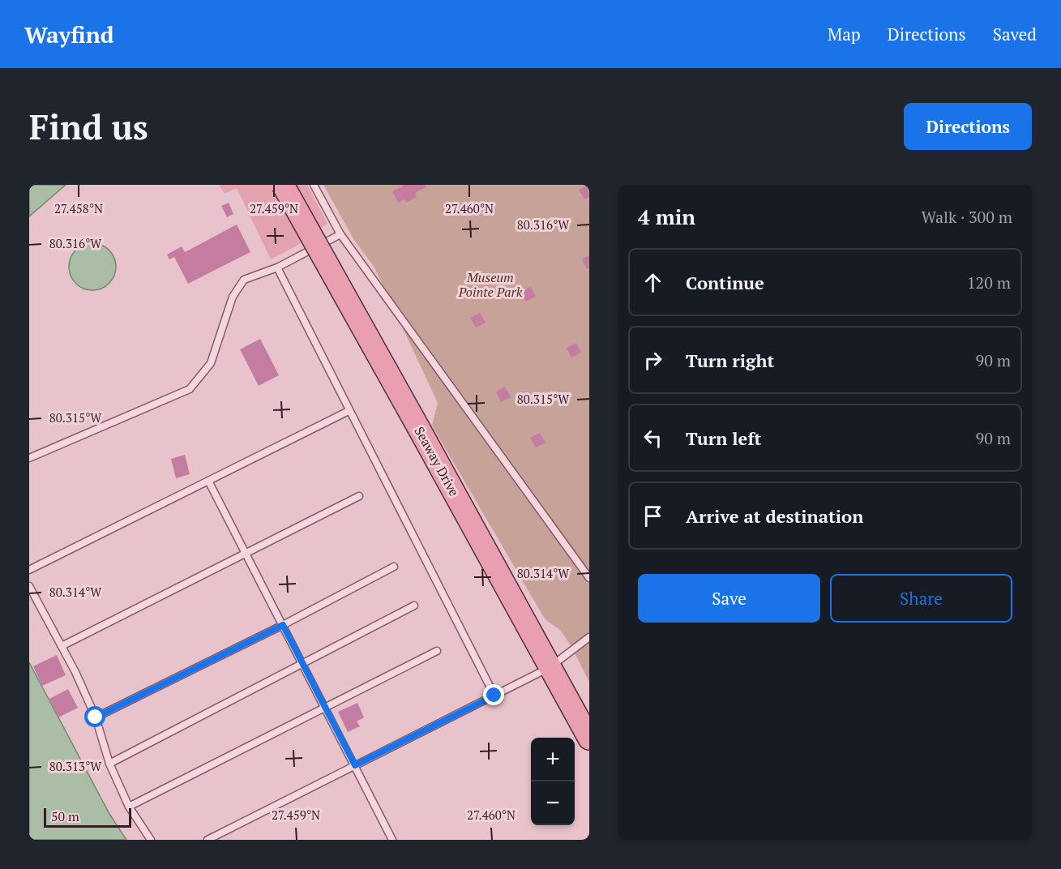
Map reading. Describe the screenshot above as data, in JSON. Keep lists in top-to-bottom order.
{
  "streets": {
    "main road": ["Seaway Drive"]
  },
  "parks": ["Museum Pointe Park"],
  "scale_bar": "50 m",
  "page": {
    "header": "Wayfind",
    "nav": ["Map", "Directions", "Saved"],
    "buttons": [
      "Directions",
      ["Save", "Share"]
    ],
    "title": "Find us",
    "heading": ["4 min", "Walk · 300 m"],
    "list": [
      ["Continue", "120 m"],
      ["Turn right", "90 m"],
      ["Turn left", "90 m"],
      "Arrive at destination"
    ],
    "map_buttons": ["+", "−"],
    "scale": "50 m"
  },
  "coordinates": [
    "27.458°N",
    "27.459°N",
    "27.460°N",
    "80.316°W",
    "80.315°W",
    "80.314°W",
    "80.313°W"
  ]
}
